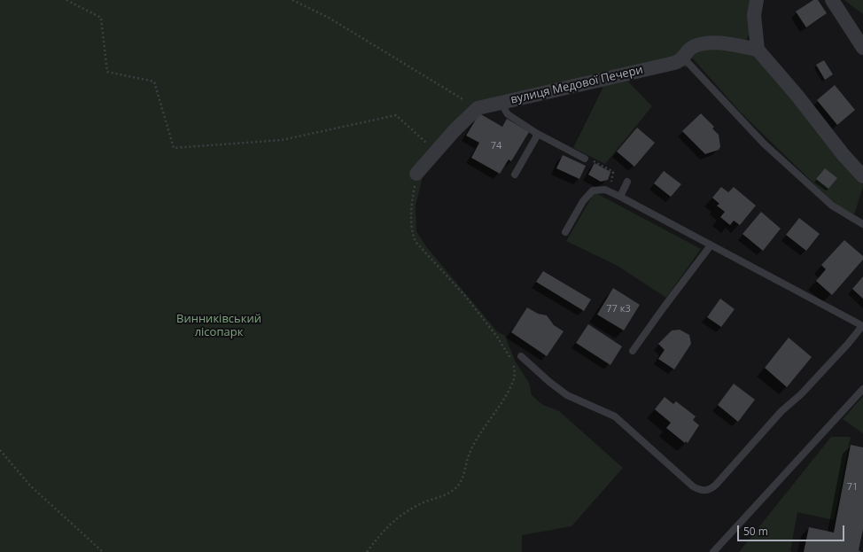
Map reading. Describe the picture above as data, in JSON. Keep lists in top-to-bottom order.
{
  "streets": {
    "street": ["вулиця Медової Печери"]
  },
  "parks": ["Винниківський лісопарк"],
  "house_numbers": ["74", "77 к3", "71"],
  "scale_bar": "50 m"
}
